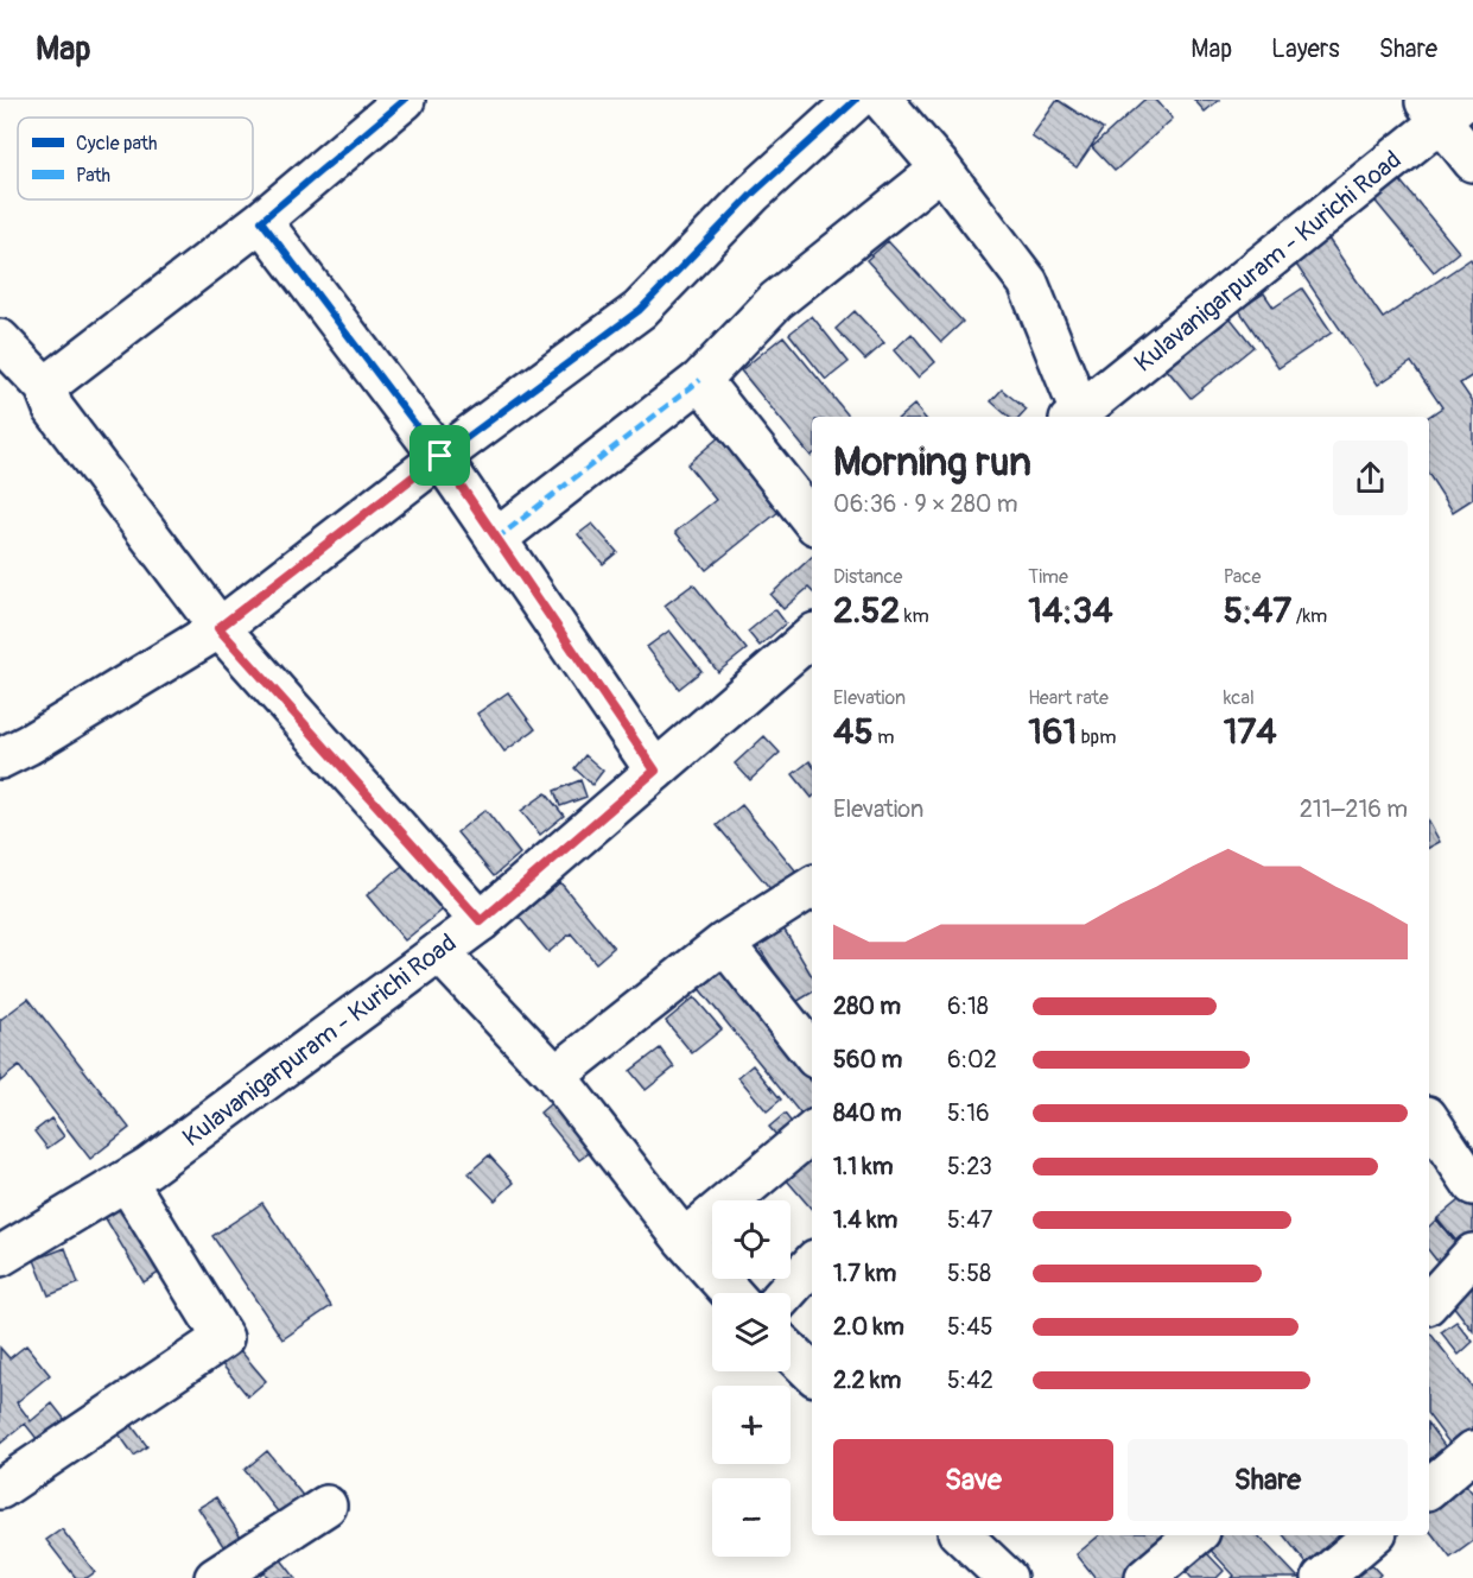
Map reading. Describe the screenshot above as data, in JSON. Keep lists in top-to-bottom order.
{
  "streets": {
    "street": ["Kulavanigarpuram - Kurichi Road"]
  },
  "legend": ["Cycle path", "Path"],
  "page": {
    "header": "Map",
    "nav": ["Map", "Layers", "Share"],
    "heading": ["Morning run", "06:36 · 9 × 280 m"],
    "stats": [
      ["Distance", "2.52 km"],
      ["Time", "14:34"],
      ["Pace", "5:47 /km"],
      ["Elevation", "45 m"],
      ["Heart rate", "161 bpm"],
      ["kcal", "174"]
    ],
    "chart": ["Elevation", "211–216 m"],
    "list": [
      {
        "name": "280 m",
        "note": "6:18"
      },
      {
        "name": "560 m",
        "note": "6:02"
      },
      {
        "name": "840 m",
        "note": "5:16"
      },
      {
        "name": "1.1 km",
        "note": "5:23"
      },
      {
        "name": "1.4 km",
        "note": "5:47"
      },
      {
        "name": "1.7 km",
        "note": "5:58"
      },
      {
        "name": "2.0 km",
        "note": "5:45"
      },
      {
        "name": "2.2 km",
        "note": "5:42"
      }
    ],
    "map_buttons": ["+", "−"],
    "buttons": ["Save", "Share"]
  }
}
